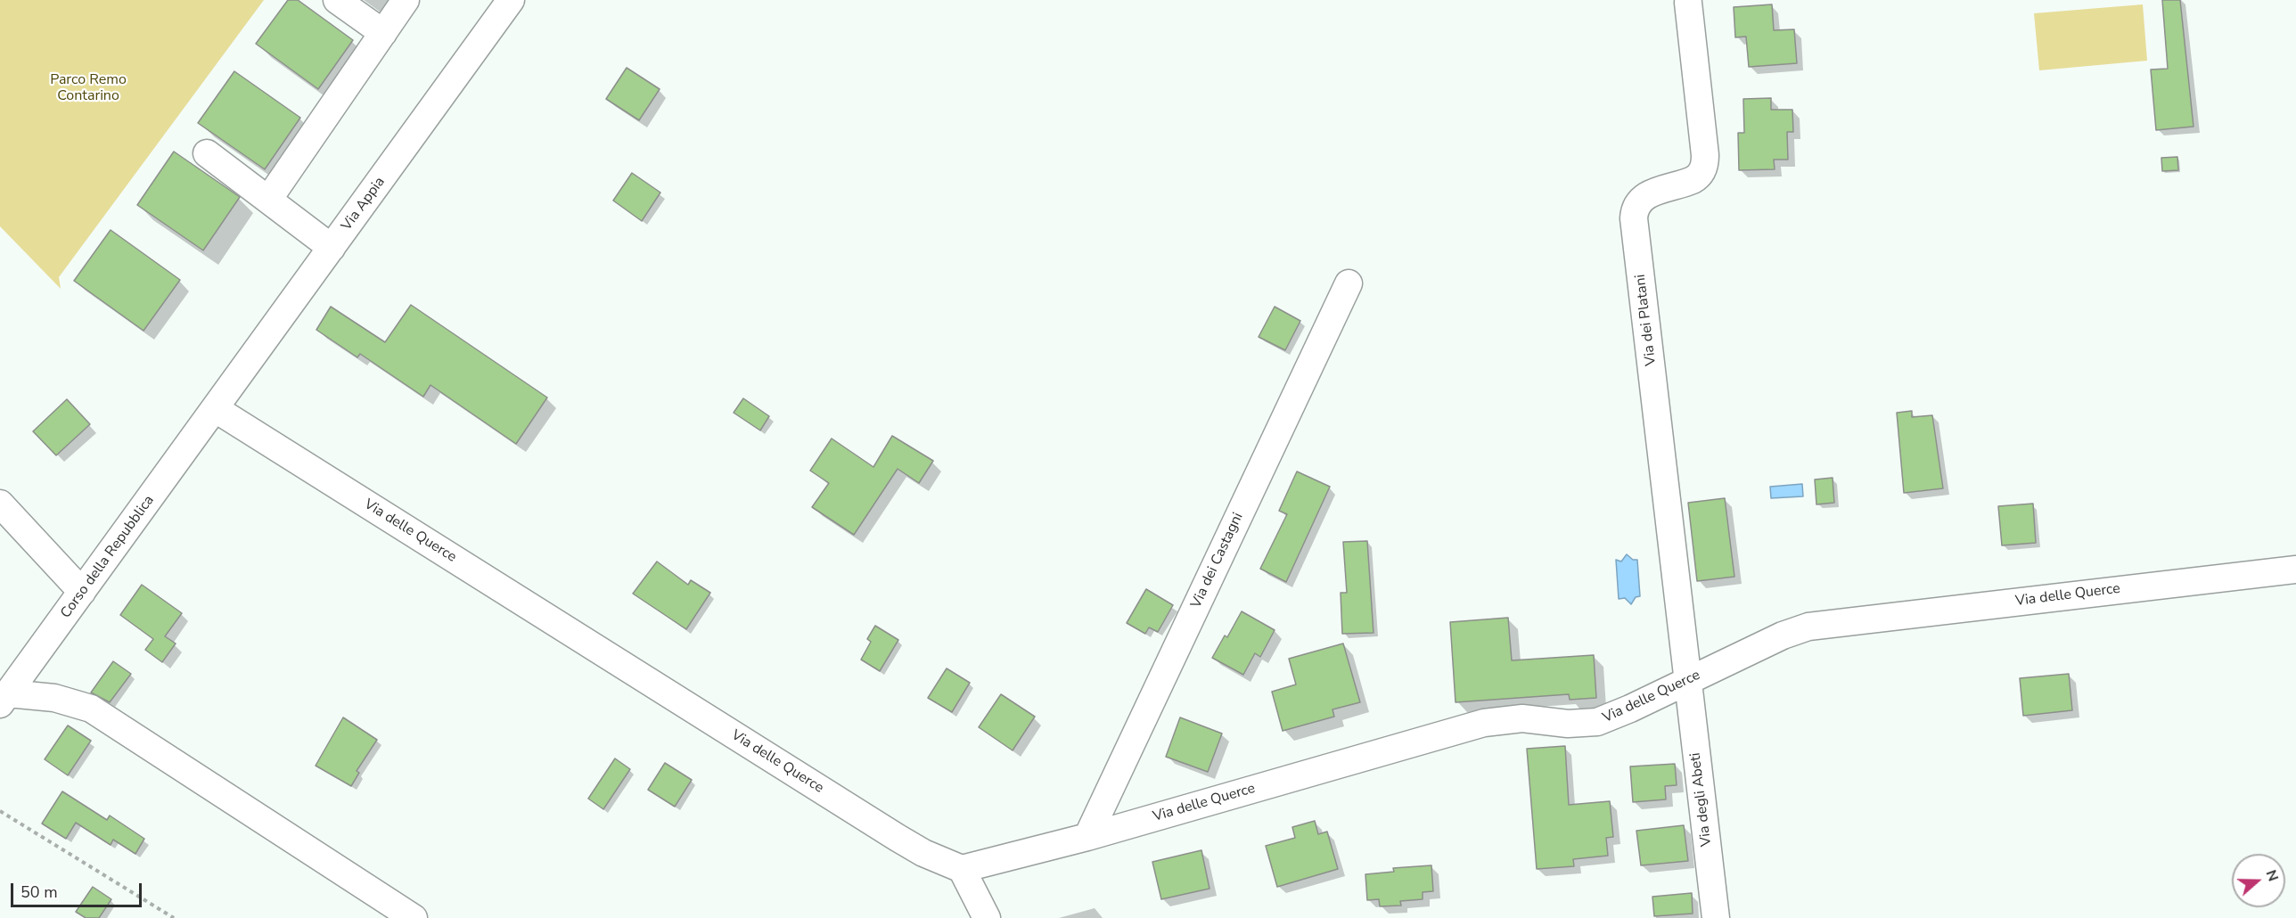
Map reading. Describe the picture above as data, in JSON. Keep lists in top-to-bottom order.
{
  "streets": {
    "street": [
      "Via Appia",
      "Via dei Platani",
      "Via delle Querce",
      "Corso della Repubblica",
      "Via dei Castagni",
      "Via degli Abeti"
    ]
  },
  "crossings": [
    ["Via Appia", "Via delle Querce"],
    ["Via Appia", "Corso della Repubblica"],
    ["Via dei Platani", "Via delle Querce"],
    ["Via dei Platani", "Via degli Abeti"],
    ["Via delle Querce", "Corso della Repubblica"],
    ["Via delle Querce", "Via dei Castagni"],
    ["Via delle Querce", "Via degli Abeti"]
  ],
  "parks": ["Parco Remo Contarino"],
  "scale_bar": "50 m",
  "north": "right"
}
